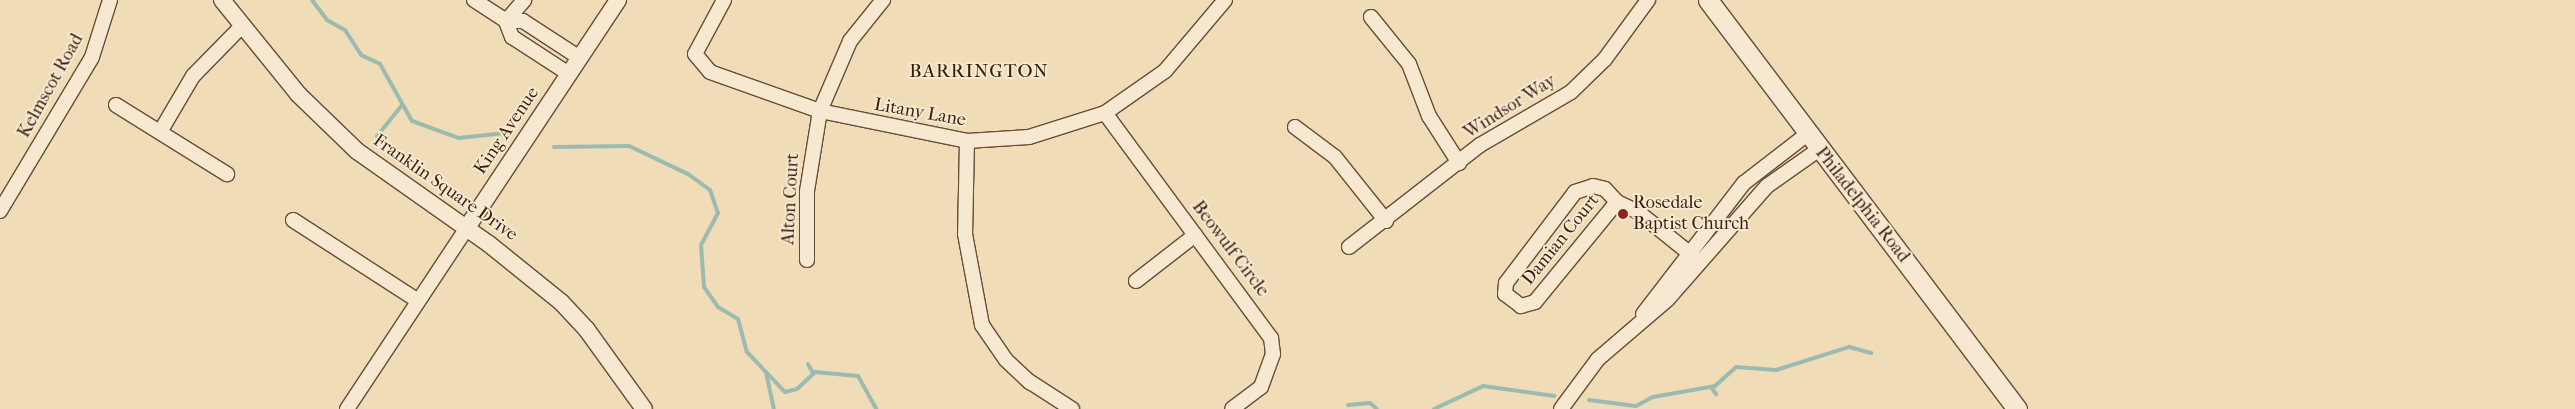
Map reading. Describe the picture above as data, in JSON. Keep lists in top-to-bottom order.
{
  "streets": {
    "main road": ["Philadelphia Road"],
    "street": [
      "Kelmscot Road",
      "Windsor Way",
      "Litany Lane",
      "King Avenue",
      "Franklin Square Drive",
      "Alton Court",
      "Damian Court",
      "Beowulf Circle"
    ]
  },
  "crossings": [
    ["Litany Lane", "Alton Court"],
    ["Litany Lane", "Beowulf Circle"],
    ["King Avenue", "Franklin Square Drive"]
  ],
  "districts": ["BARRINGTON"],
  "places": ["Rosedale Baptist Church"]
}
